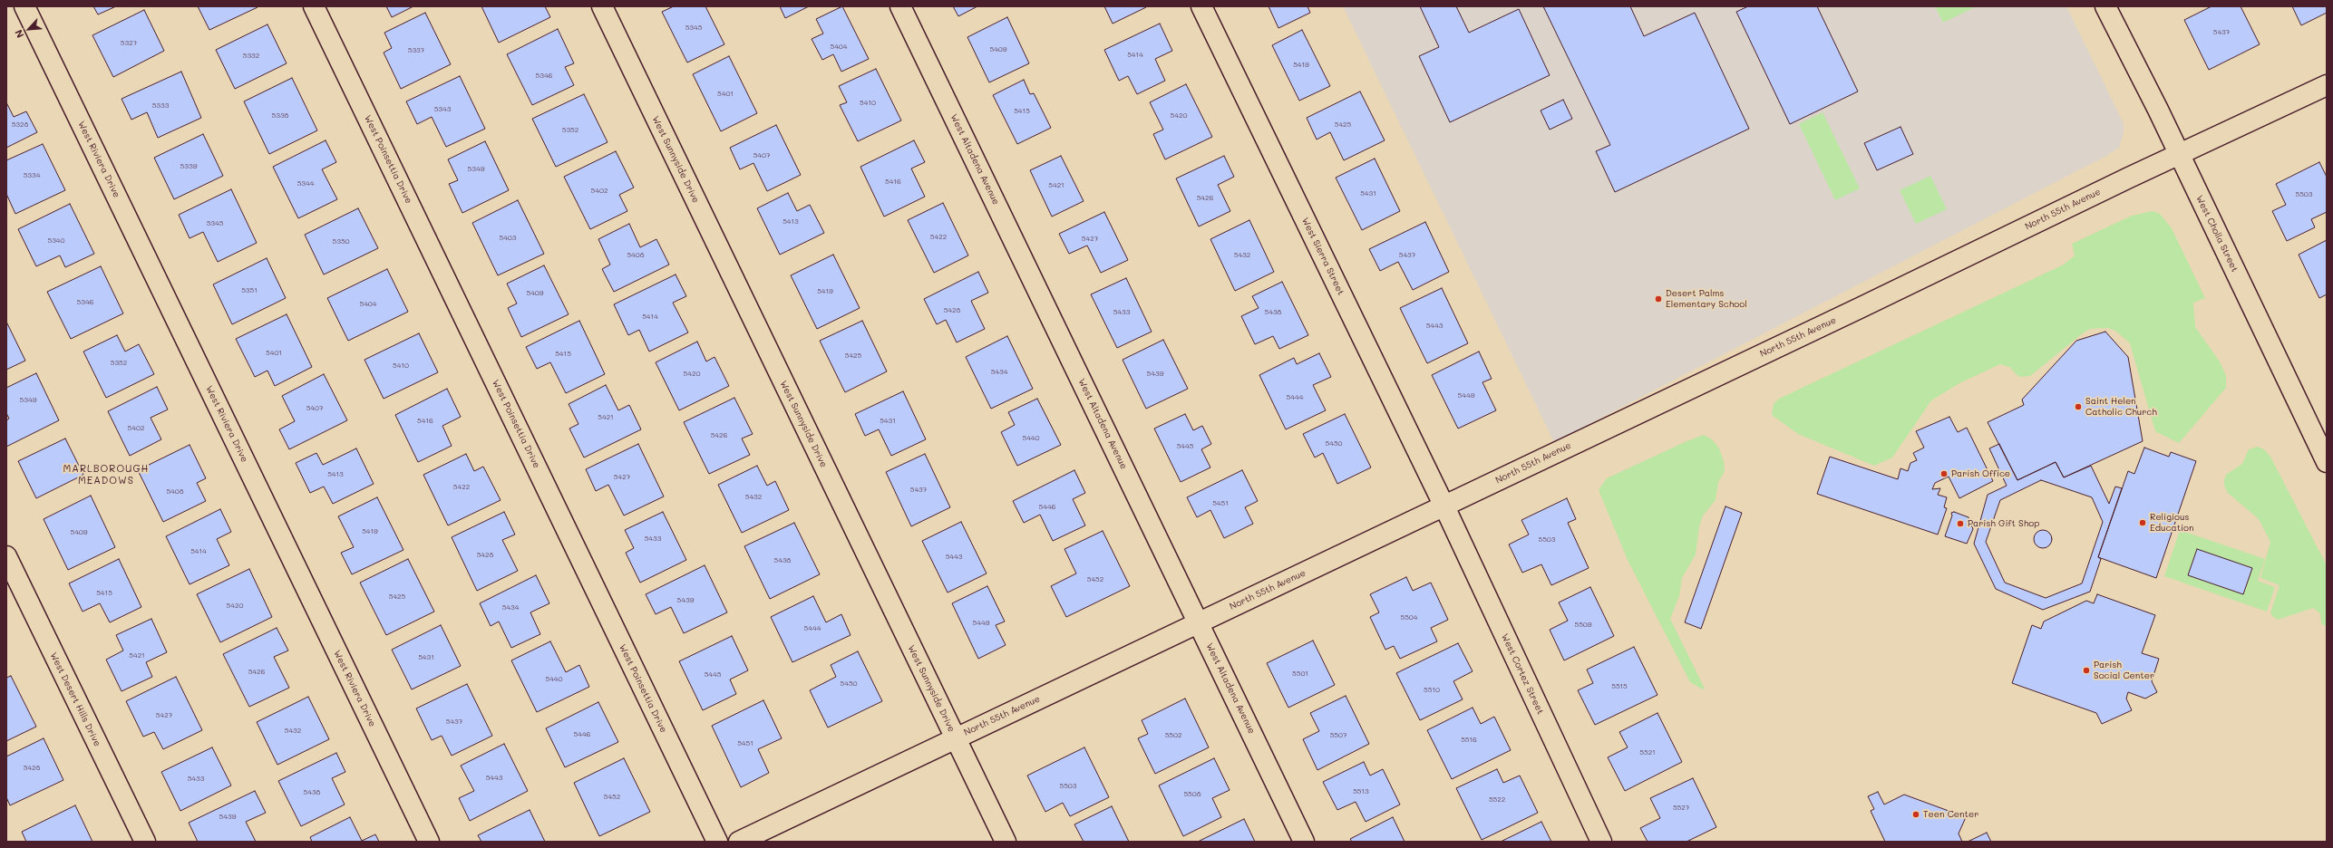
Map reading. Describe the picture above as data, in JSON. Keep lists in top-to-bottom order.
{
  "streets": {
    "street": [
      "West Riviera Drive",
      "West Poinsettia Drive",
      "West Sunnyside Drive",
      "West Altadena Avenue",
      "North 55th Avenue",
      "West Cholla Street",
      "West Sierra Street",
      "West Cortez Street",
      "West Desert Hills Drive"
    ]
  },
  "crossings": [
    ["West Sunnyside Drive", "North 55th Avenue"],
    ["West Altadena Avenue", "North 55th Avenue"],
    ["North 55th Avenue", "West Cholla Street"],
    ["North 55th Avenue", "West Sierra Street"],
    ["North 55th Avenue", "West Cortez Street"],
    ["West Sierra Street", "West Cortez Street"]
  ],
  "districts": ["MARLBOROUGH MEADOWS"],
  "places": [
    "Desert Palms Elementary School",
    "Saint Helen Catholic Church",
    "Parish Office",
    "Religious Education",
    "Parish Gift Shop",
    "Parish Social Center",
    "Teen Center"
  ],
  "house_numbers": [
    "5345",
    "5437",
    "5327",
    "5404",
    "5409",
    "5337",
    "5414",
    "5332",
    "5419",
    "5346",
    "5401",
    "5410",
    "5333",
    "5343",
    "5415",
    "5338",
    "5420",
    "5328",
    "5425",
    "5352",
    "5407",
    "5339",
    "5349",
    "5334",
    "5416",
    "5344",
    "5421",
    "5402",
    "5431",
    "5503",
    "5426",
    "5413",
    "5345",
    "5422",
    "5403",
    "5427",
    "5340",
    "5350",
    "5408",
    "5432",
    "5437",
    "5351",
    "5419",
    "5409",
    "5346",
    "5404",
    "5428",
    "5433",
    "5438",
    "5414",
    "5443",
    "5401",
    "5415",
    "5425",
    "5352",
    "5410",
    "5434",
    "5420",
    "5439",
    "5449",
    "5444",
    "5349",
    "5407",
    "5421",
    "5416",
    "5431",
    "5402",
    "5426",
    "5440",
    "5450",
    "5445",
    "5413",
    "5427",
    "5422",
    "5437",
    "5408",
    "5432",
    "5451",
    "5446",
    "5419",
    "5409",
    "5433",
    "5503",
    "5414",
    "5428",
    "5443",
    "5438",
    "5452",
    "5415",
    "5425",
    "5439",
    "5420",
    "5434",
    "5504",
    "5449",
    "5509",
    "5444",
    "5421",
    "5431",
    "5426",
    "5501",
    "5445",
    "5440",
    "5450",
    "5515",
    "5510",
    "5427",
    "5437",
    "5432",
    "5446",
    "5502",
    "5507",
    "5516",
    "5451",
    "5521",
    "5428",
    "5443",
    "5433",
    "5503",
    "5513",
    "5438",
    "5508",
    "5452",
    "5522",
    "5527",
    "5439"
  ],
  "north": "bottom left"
}
